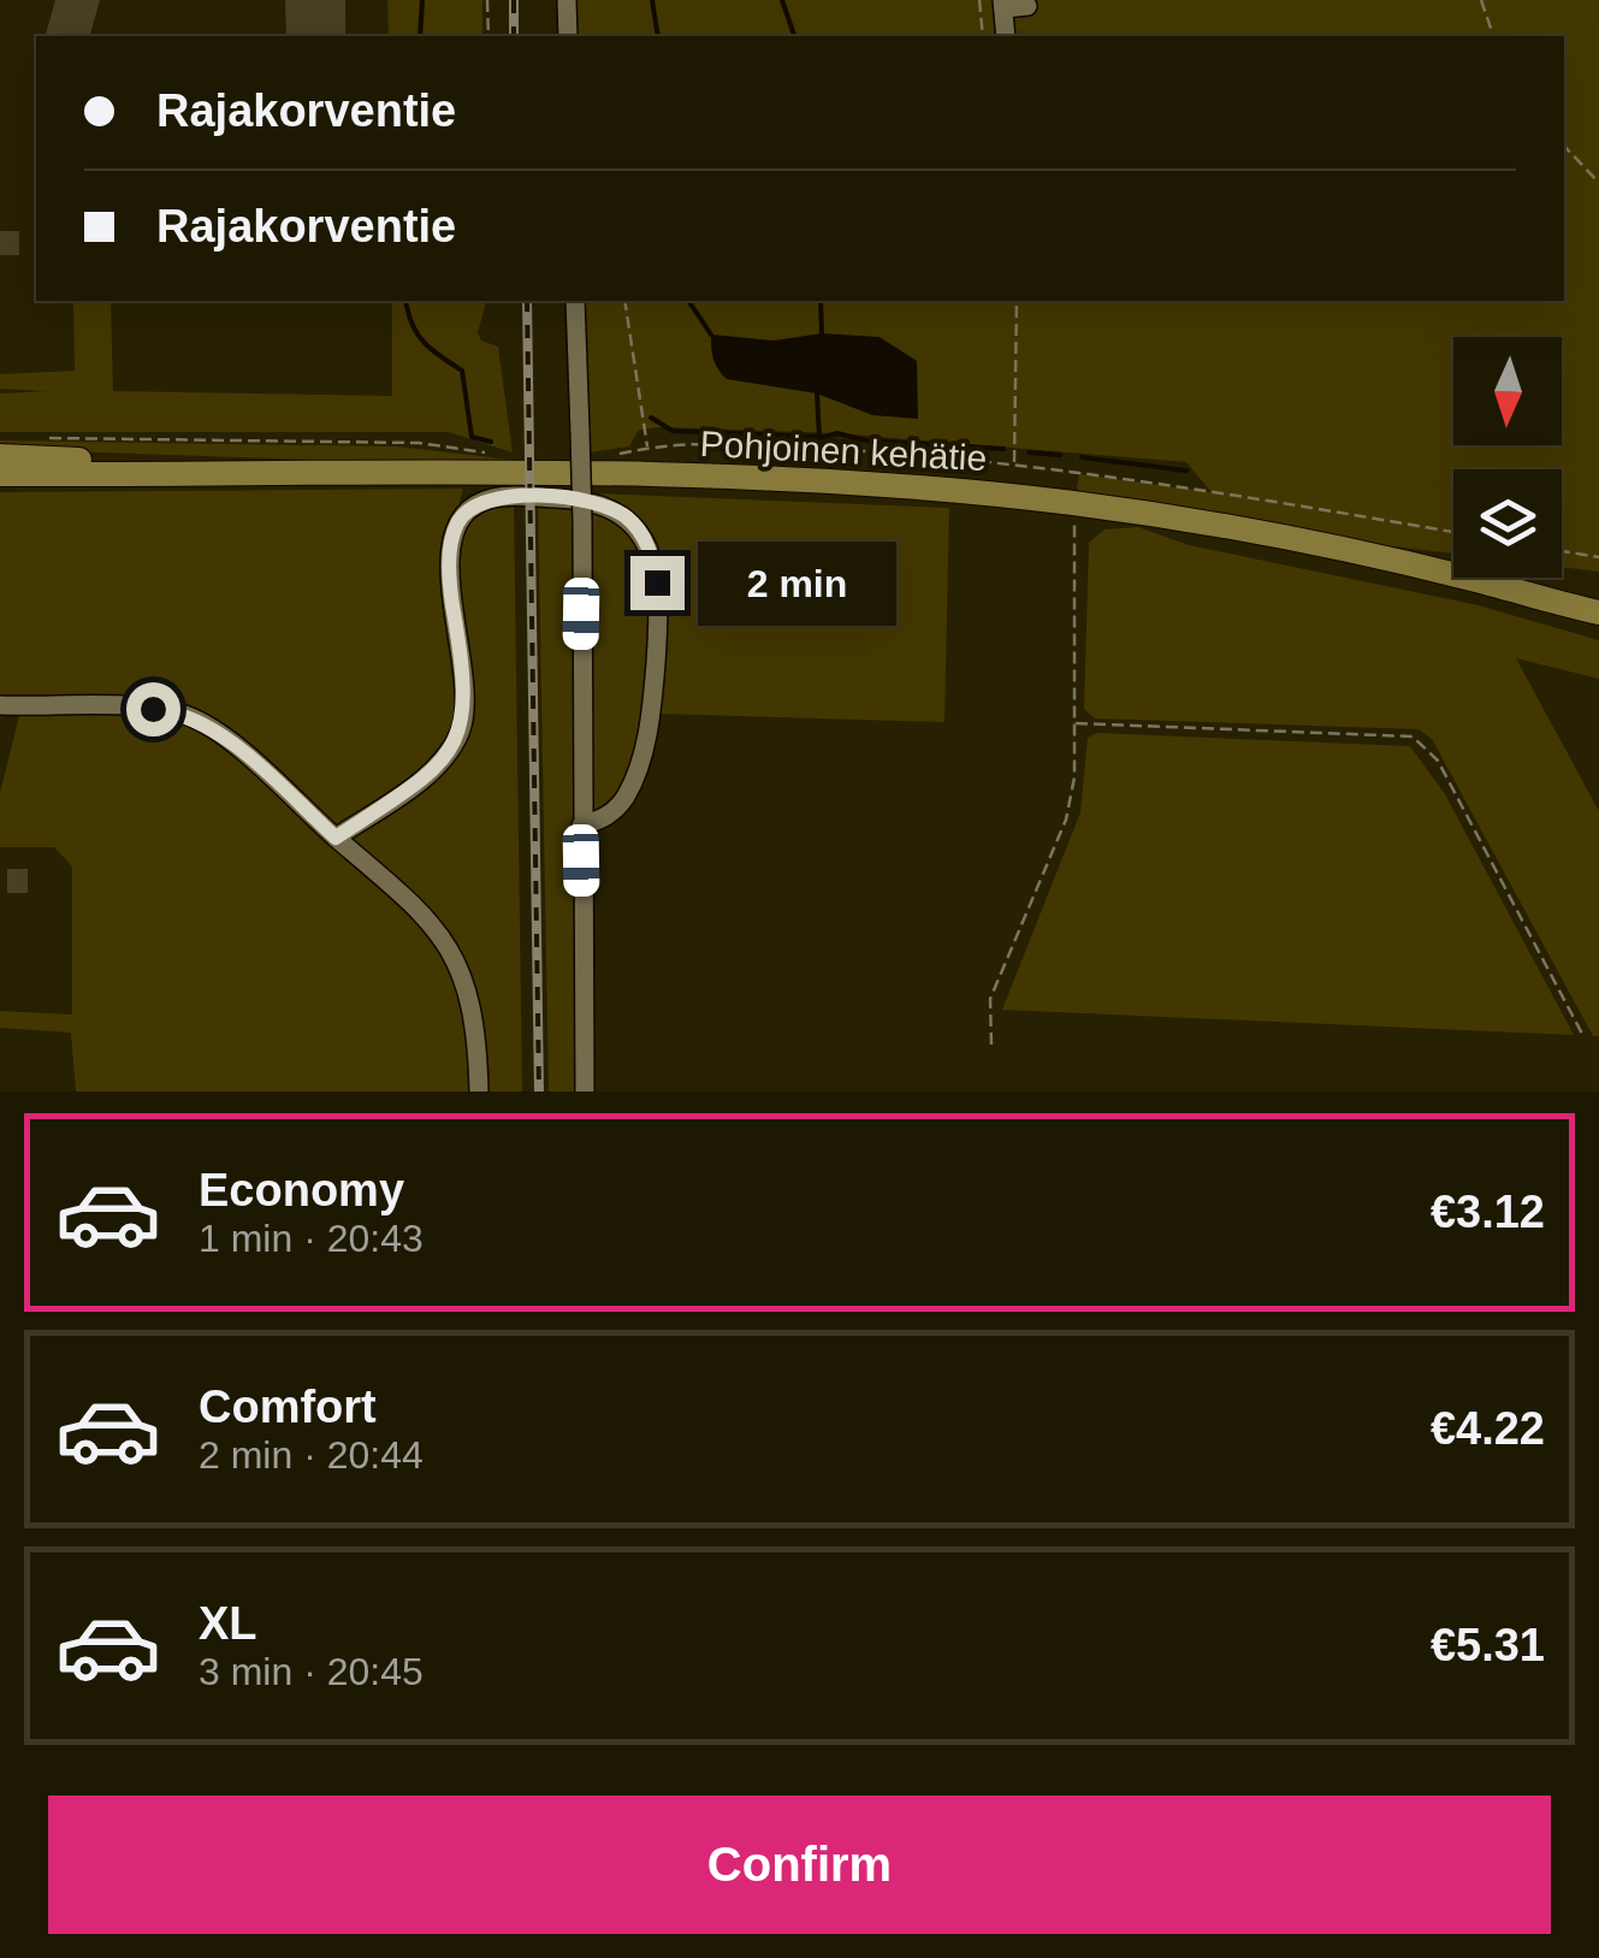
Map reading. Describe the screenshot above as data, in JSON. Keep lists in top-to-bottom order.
{
  "streets": {
    "main road": ["Pohjoinen kehätie"]
  },
  "north": "bottom",
  "page": {
    "banner": ["Rajakorventie", "Rajakorventie"],
    "bubble": "2 min",
    "list": [
      {
        "name": "Economy",
        "note": "1 min · 20:43",
        "value": "€3.12"
      },
      {
        "name": "Comfort",
        "note": "2 min · 20:44",
        "value": "€4.22"
      },
      {
        "name": "XL",
        "note": "3 min · 20:45",
        "value": "€5.31"
      }
    ],
    "buttons": "Confirm"
  }
}
